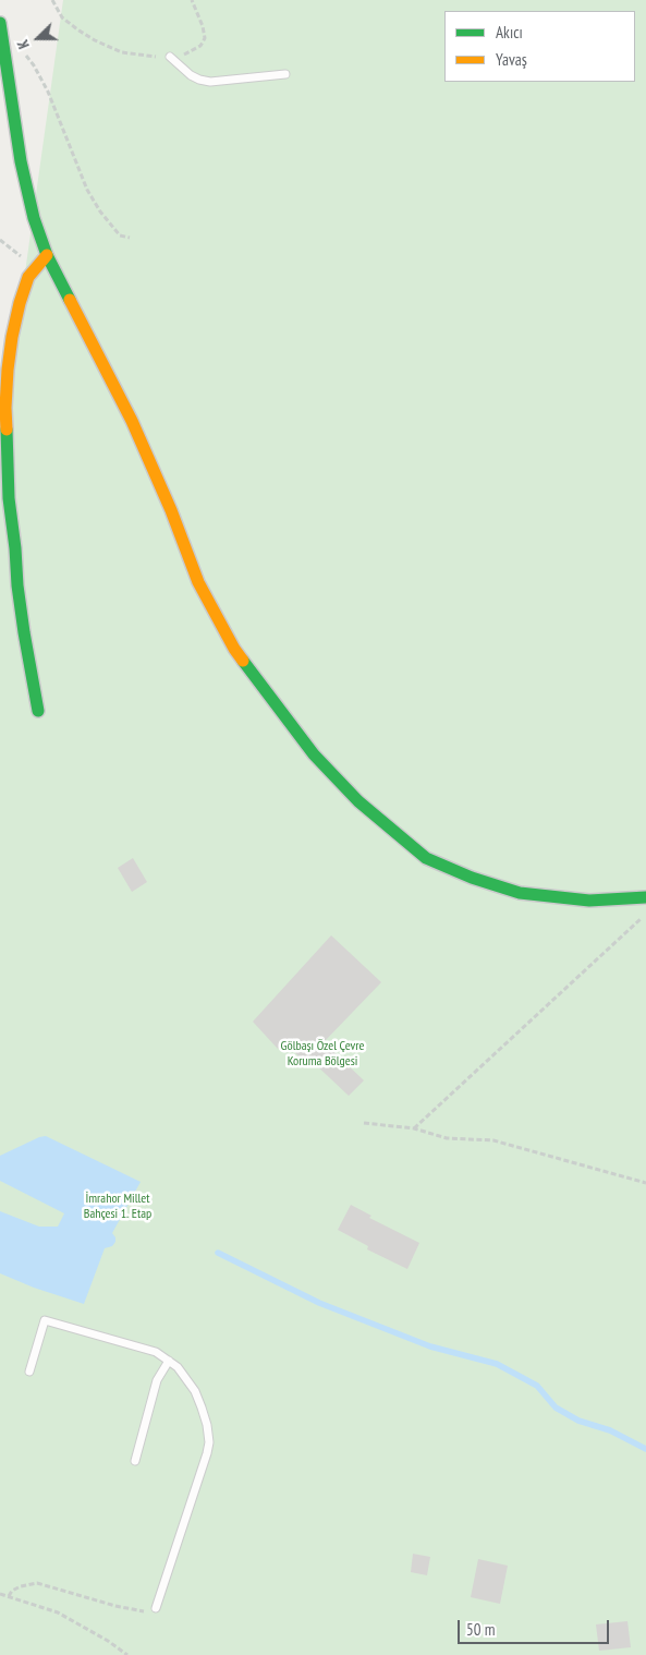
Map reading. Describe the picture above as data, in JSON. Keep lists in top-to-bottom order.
{
  "parks": ["Gölbaşı Özel Çevre Koruma Bölgesi", "İmrahor Millet Bahçesi 1. Etap"],
  "legend": ["Akıcı", "Yavaş"],
  "scale_bar": "50 m",
  "north": "left"
}
